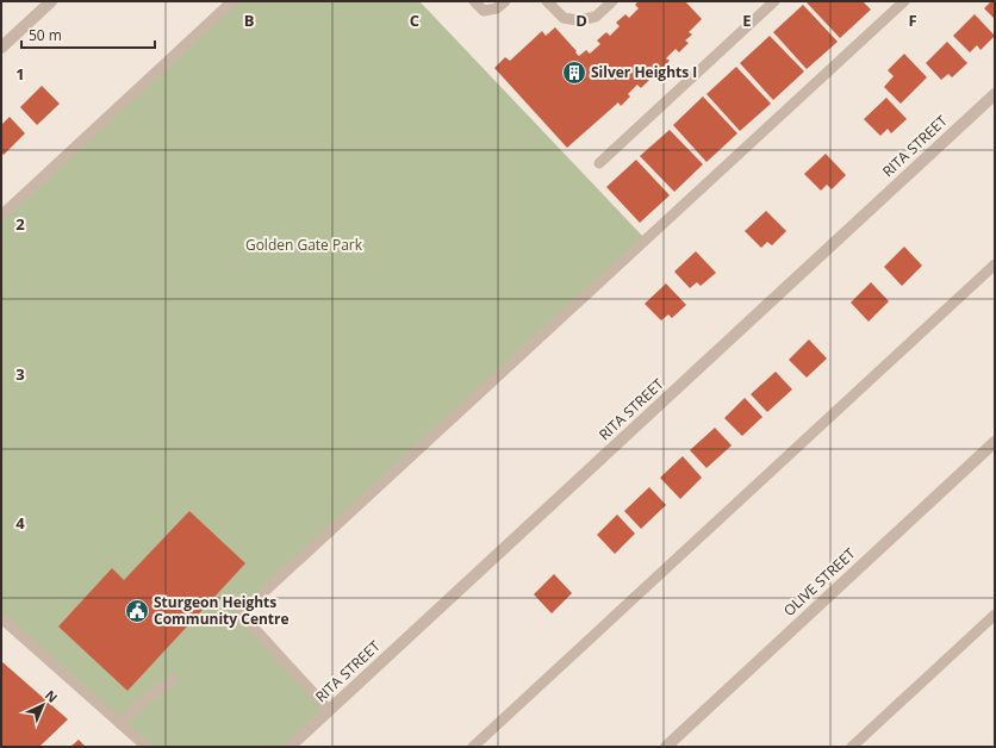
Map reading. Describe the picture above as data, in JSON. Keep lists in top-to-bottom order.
{
  "streets": {
    "street": ["RITA STREET", "OLIVE STREET"]
  },
  "parks": ["Golden Gate Park"],
  "places": {
    "building": ["Silver Heights I"],
    "public building": ["Sturgeon Heights Community Centre"]
  },
  "scale_bar": "50 m",
  "north": "top right",
  "grid": {
    "columns": [
      "B",
      "C",
      "D",
      "E",
      "F"
    ],
    "rows": [
      "1",
      "2",
      "3",
      "4"
    ]
  }
}
